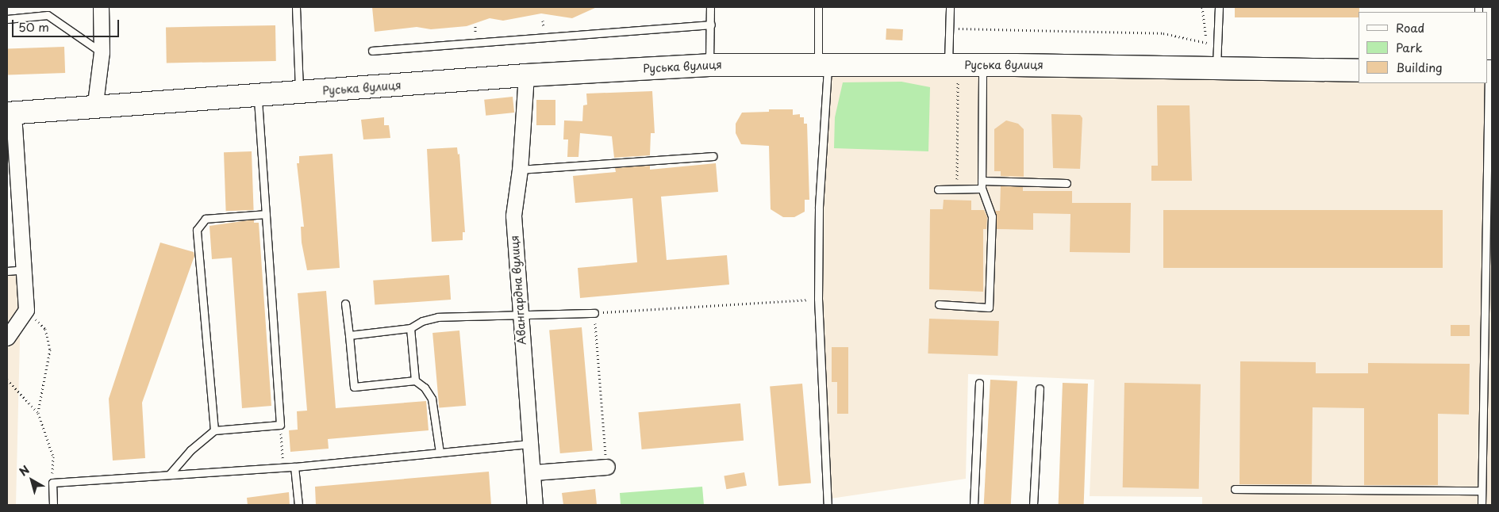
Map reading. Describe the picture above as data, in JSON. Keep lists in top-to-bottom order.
{
  "streets": {
    "main road": ["Руська вулиця"],
    "street": ["Авангардна вулиця"]
  },
  "crossings": [
    ["Руська вулиця", "Авангардна вулиця"]
  ],
  "legend": ["Road", "Park", "Building"],
  "scale_bar": "50 m",
  "north": "top left"
}
